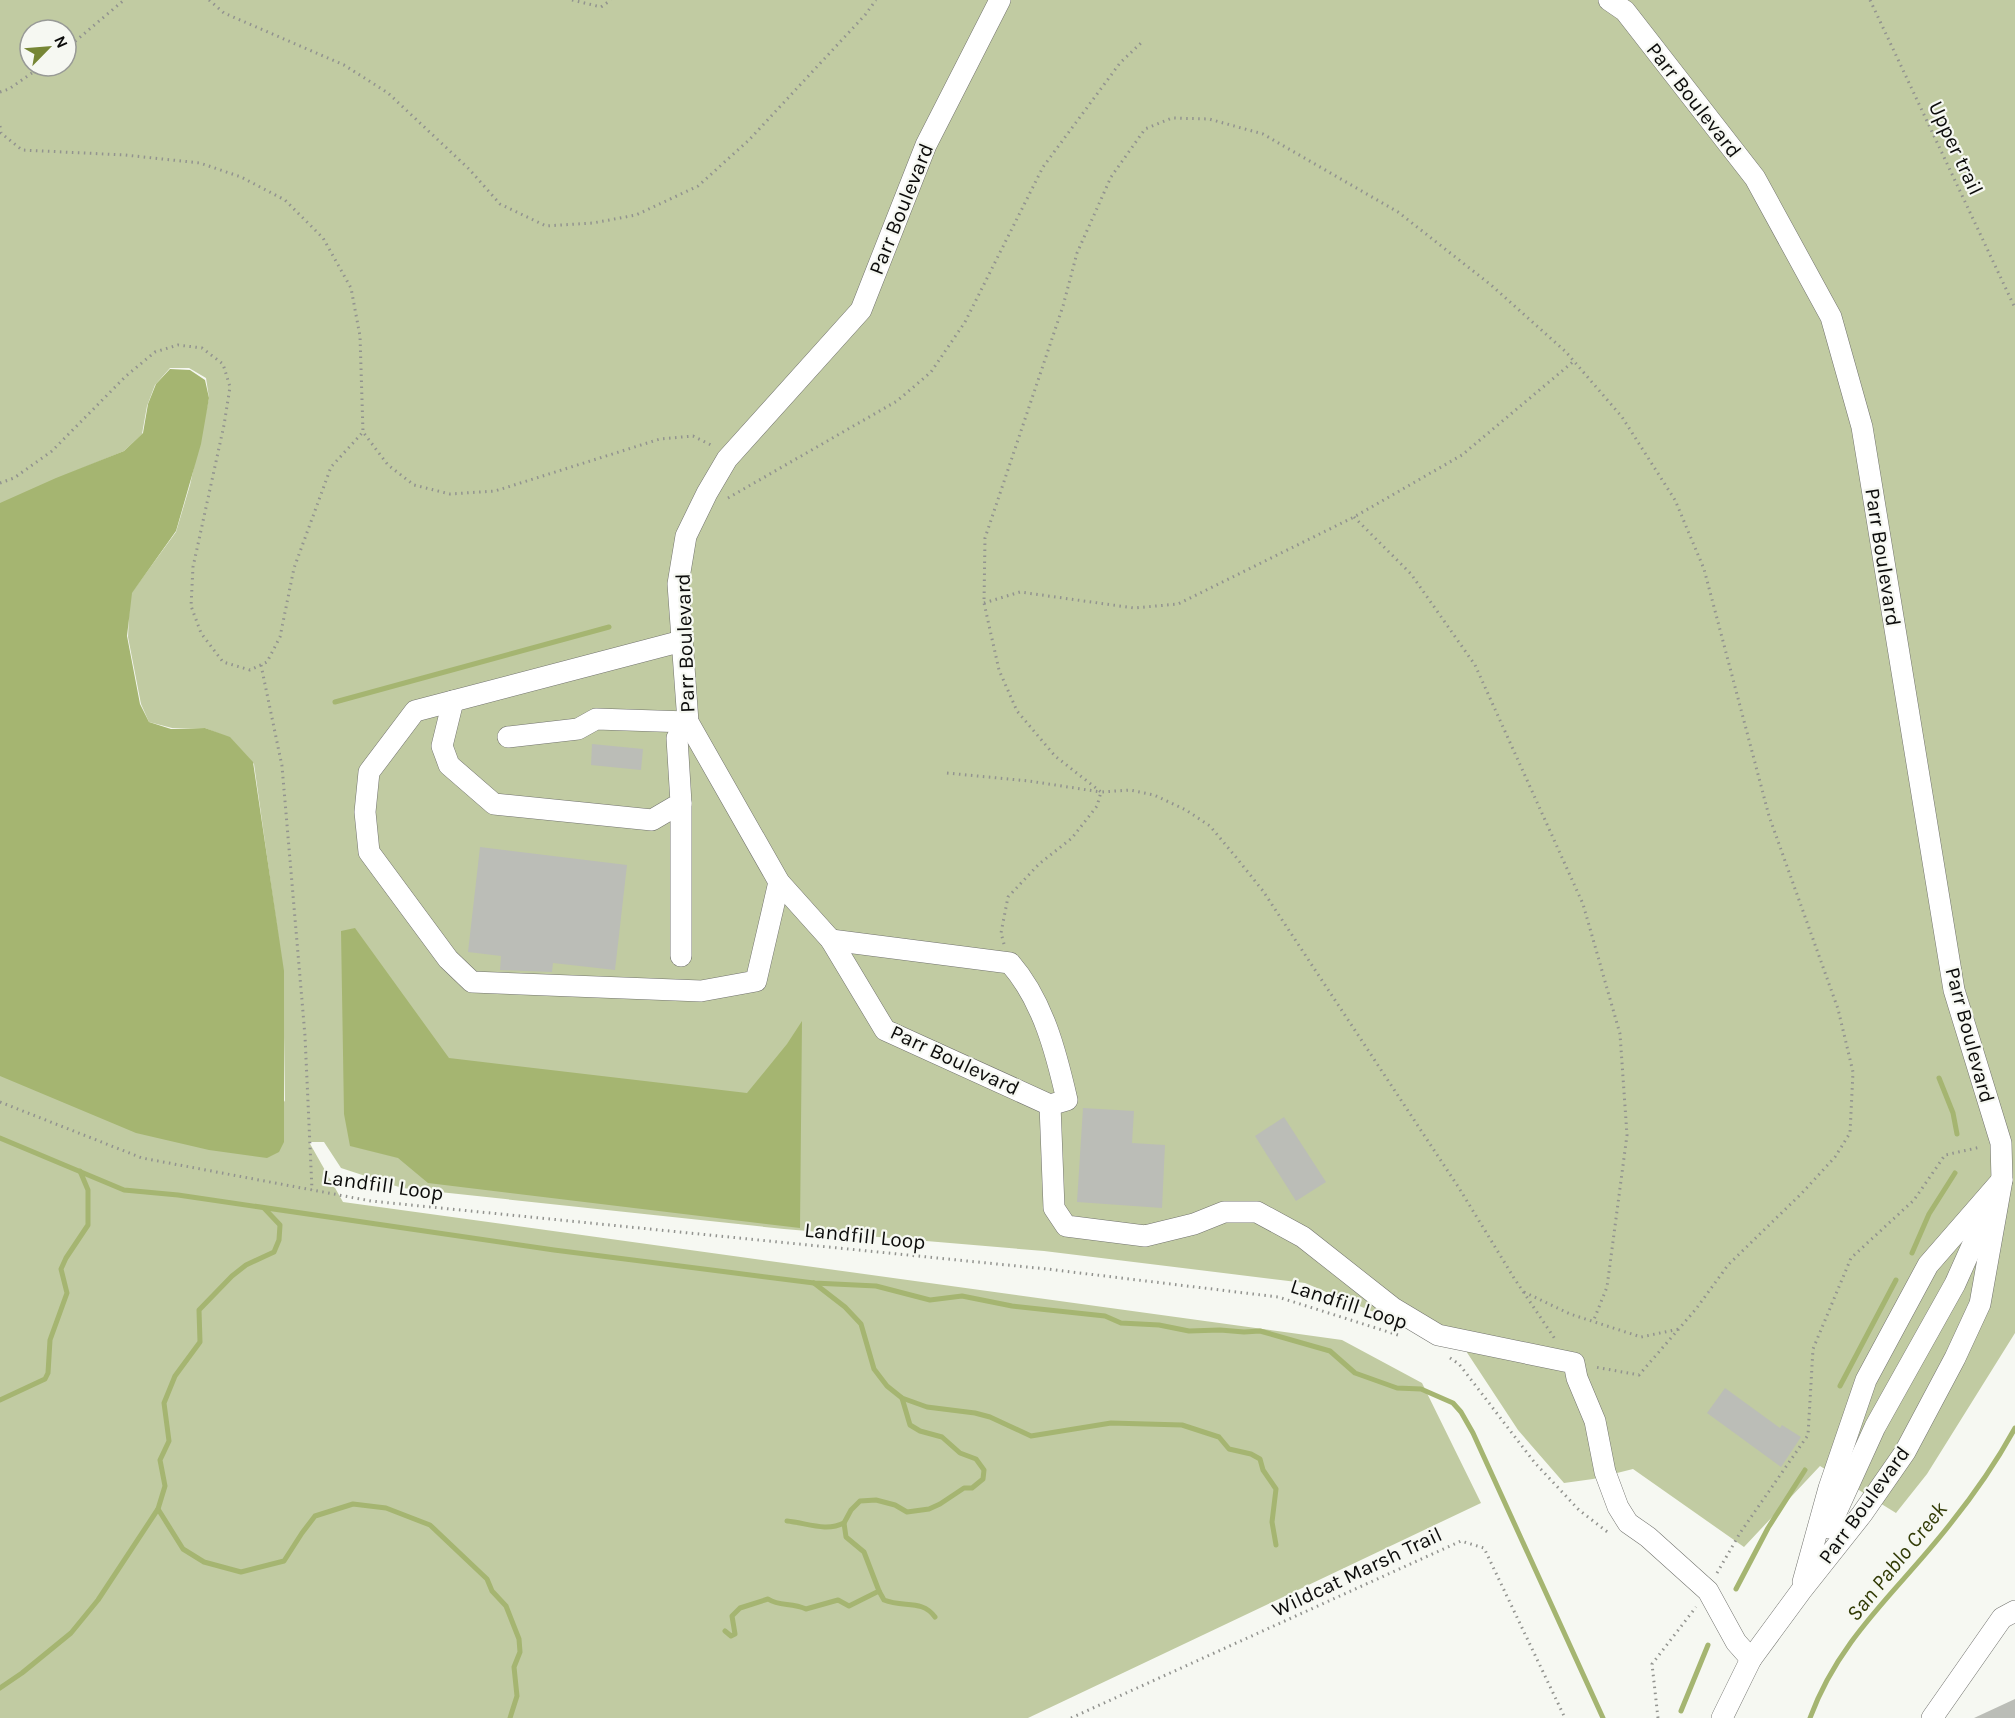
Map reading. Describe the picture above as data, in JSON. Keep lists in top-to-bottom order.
{
  "streets": {
    "lane": ["Parr Boulevard"],
    "path": ["Upper trail", "Landfill Loop", "Wildcat Marsh Trail"]
  },
  "water": ["San Pablo Creek"],
  "north": "top right"
}
